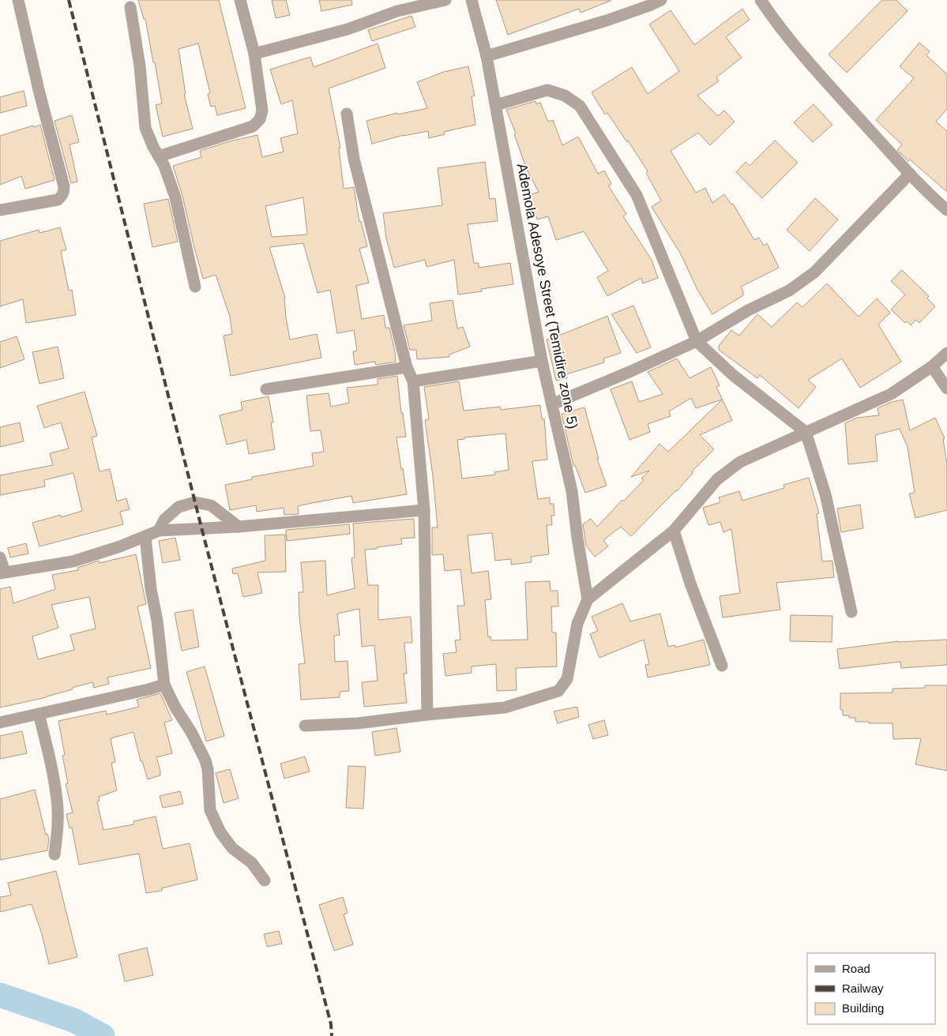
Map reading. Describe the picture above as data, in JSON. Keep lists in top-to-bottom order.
{
  "streets": {
    "street": ["Ademola Adesoye Street (Temidire zone 5)"]
  },
  "legend": ["Road", "Railway", "Building"]
}
